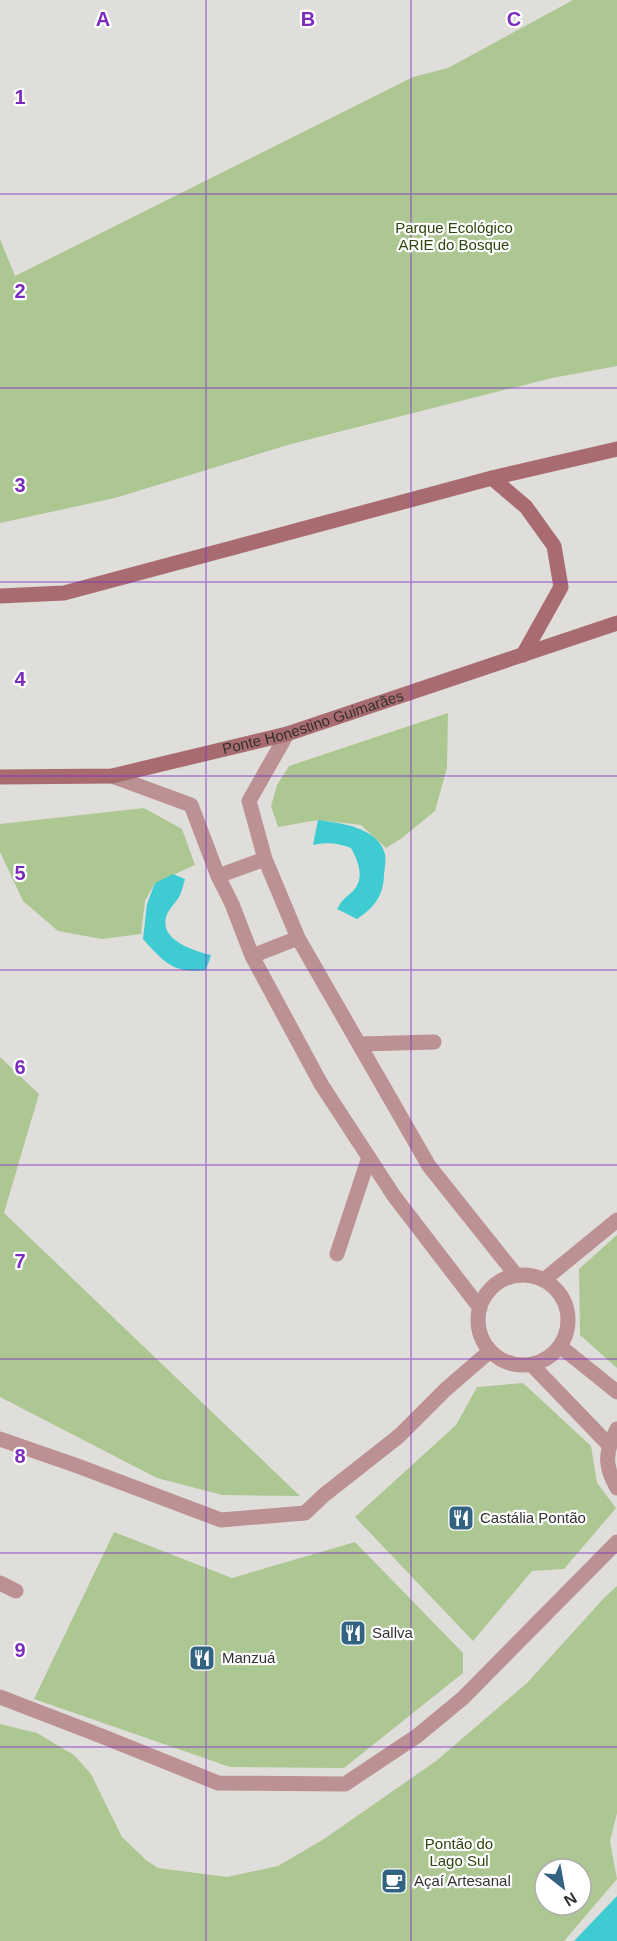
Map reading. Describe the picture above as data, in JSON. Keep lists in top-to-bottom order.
{
  "streets": {
    "main road": ["Ponte Honestino Guimarães"]
  },
  "parks": ["Parque Ecológico ARIE do Bosque", "Pontão do Lago Sul"],
  "places": {
    "restaurant": ["Castália Pontão", "Sallva", "Manzuá"],
    "cafe": ["Açaí Artesanal"]
  },
  "north": "bottom right",
  "grid": {
    "columns": ["A", "B", "C"],
    "rows": [
      "1",
      "2",
      "3",
      "4",
      "5",
      "6",
      "7",
      "8",
      "9"
    ]
  }
}
